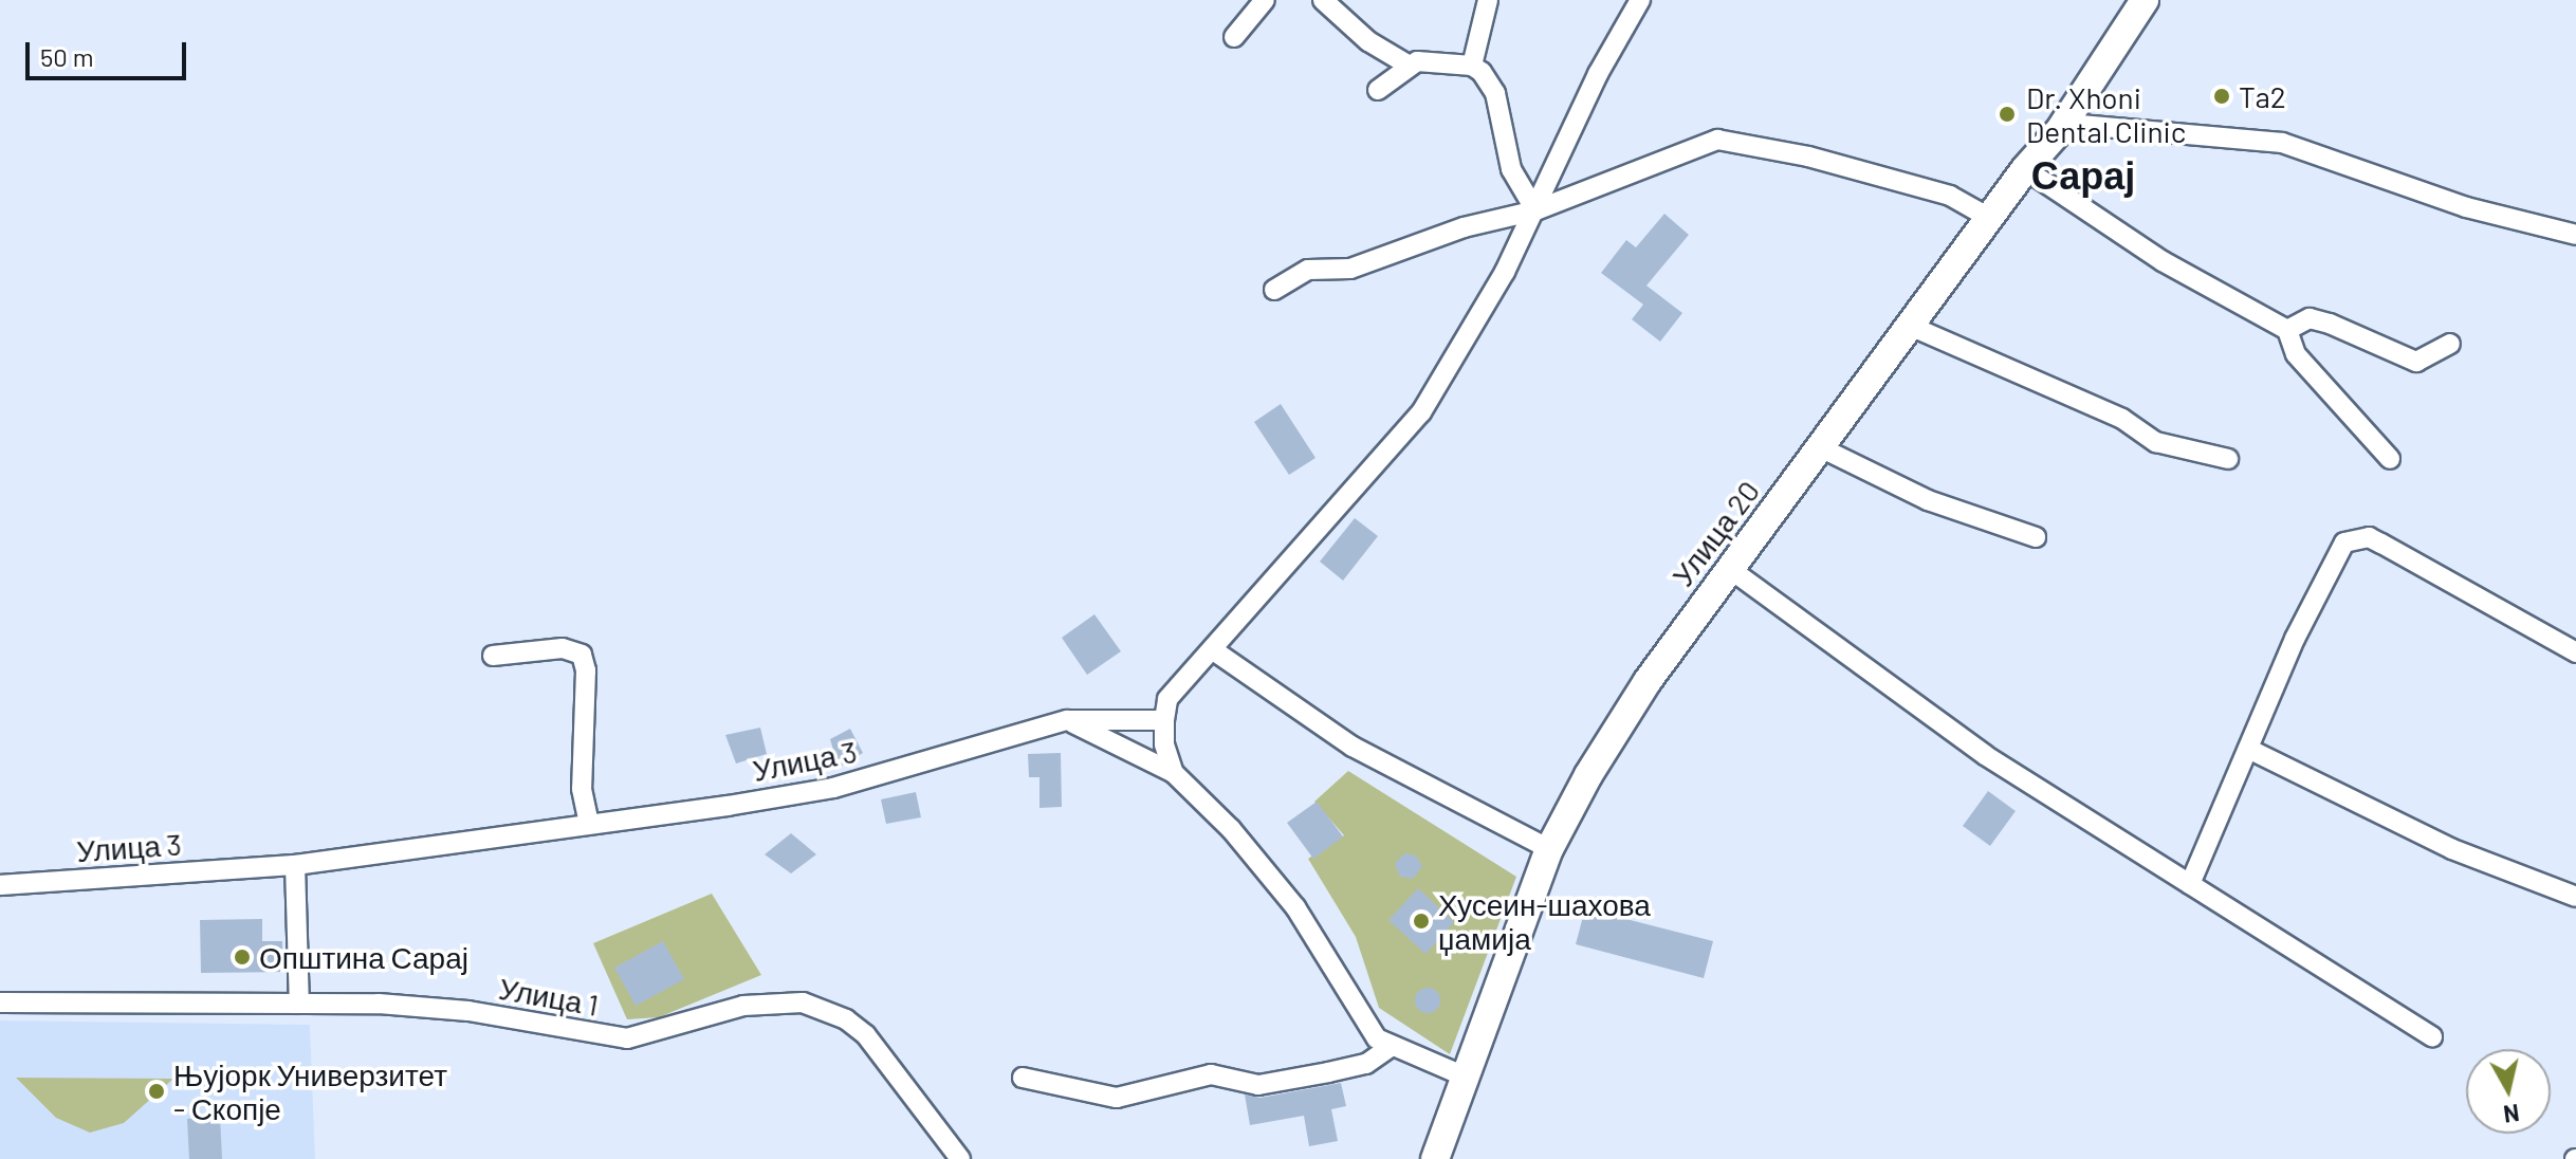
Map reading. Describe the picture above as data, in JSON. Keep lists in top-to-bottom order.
{
  "streets": {
    "street": ["Улица 20", "Улица 3", "Улица 1"]
  },
  "districts": ["Сарај"],
  "places": [
    "Ta2",
    "Dr. Xhoni Dental Clinic",
    "Хусеин-шахова џамија",
    "Општина Сарај",
    "Њујорк Универзитет - Скопје"
  ],
  "scale_bar": "50 m",
  "north": "bottom"
}
